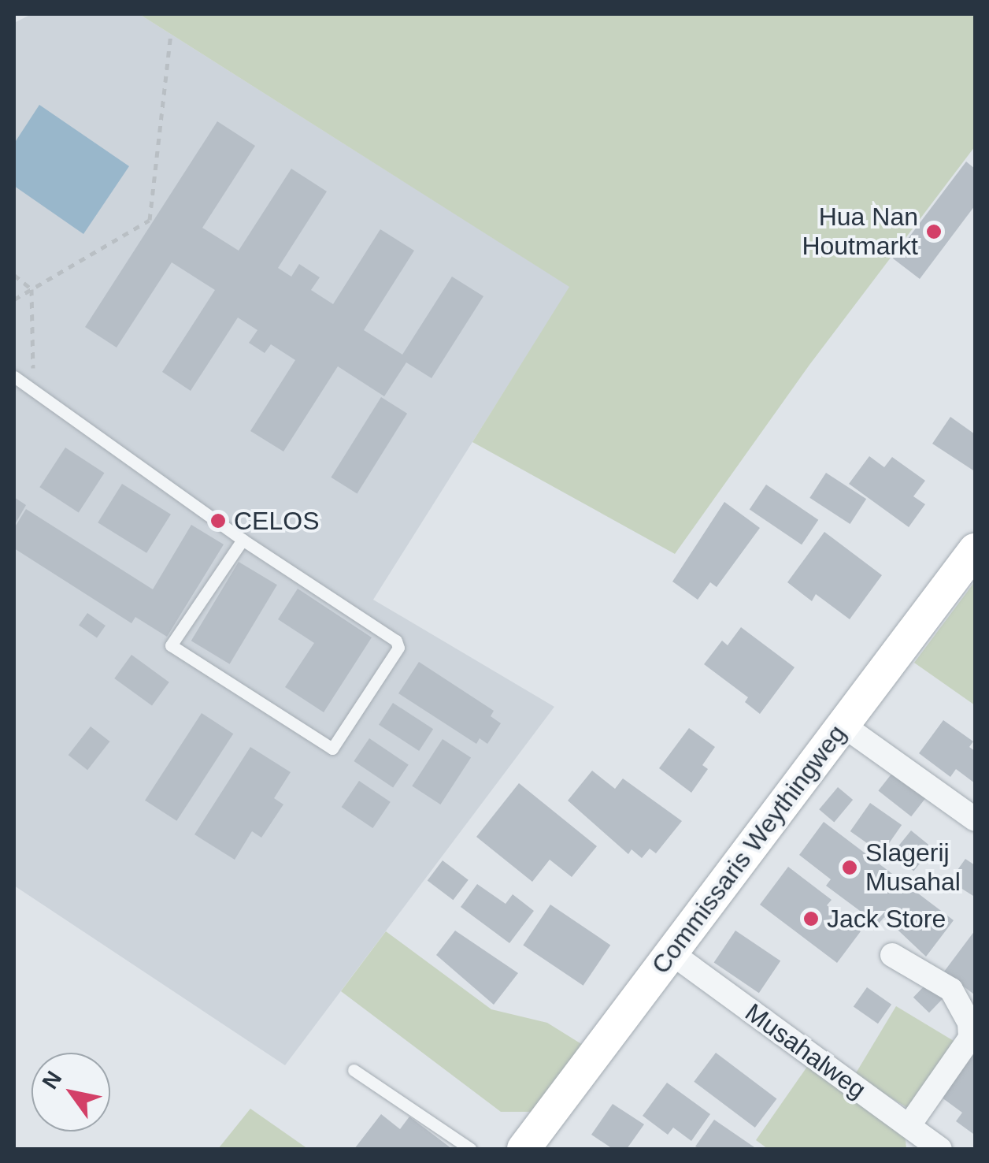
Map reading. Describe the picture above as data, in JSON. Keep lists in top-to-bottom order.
{
  "streets": {
    "main road": ["Commissaris Weythingweg"],
    "street": ["Musahalweg"]
  },
  "crossings": [
    ["Commissaris Weythingweg", "Musahalweg"]
  ],
  "places": [
    "Hua Nan Houtmarkt",
    "CELOS",
    "Slagerij Musahal",
    "Jack Store"
  ],
  "north": "top left"
}
